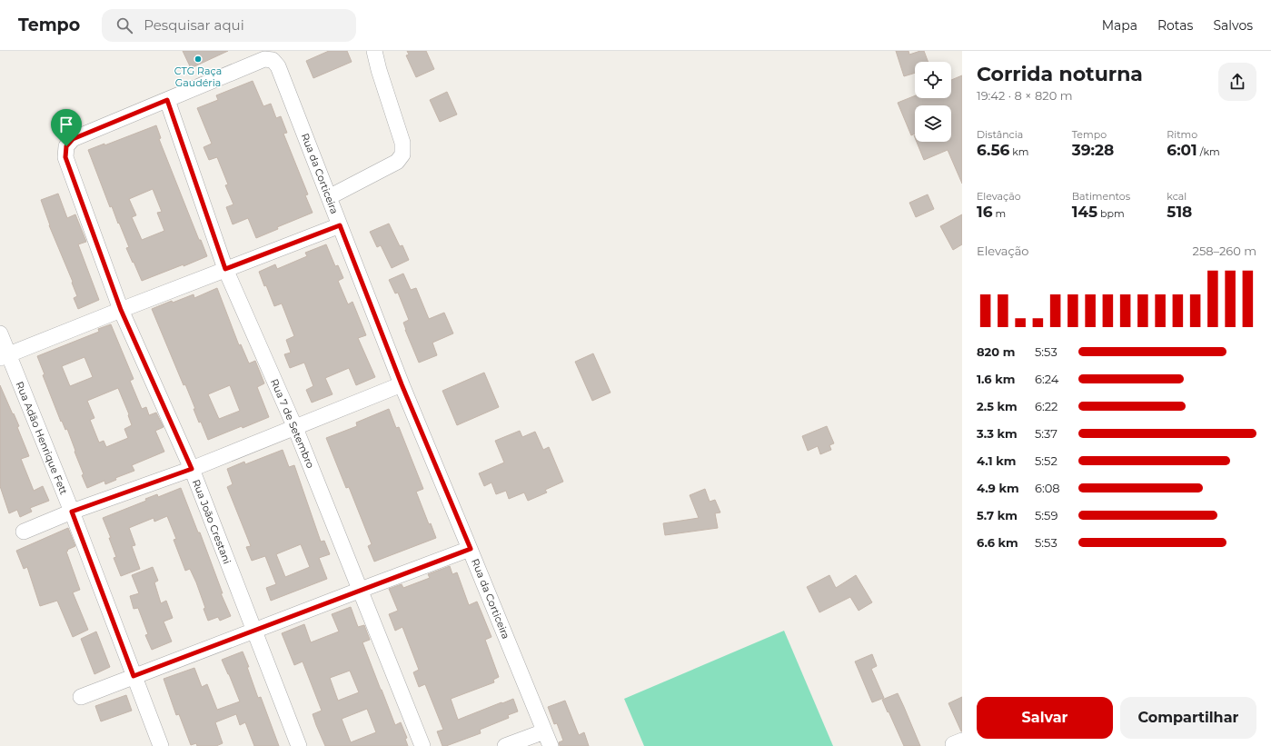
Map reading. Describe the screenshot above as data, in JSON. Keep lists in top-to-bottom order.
{
  "streets": {
    "street": [
      "Rua da Corticeira",
      "Rua 7 de Setembro",
      "Rua Adão Henrique Fett",
      "Rua João Crestani"
    ]
  },
  "crossings": [
    ["Rua da Corticeira", "Rua 7 de Setembro"],
    ["Rua da Corticeira", "Rua João Crestani"],
    ["Rua 7 de Setembro", "Rua João Crestani"]
  ],
  "places": ["CTG Raça Gaudéria"],
  "page": {
    "header": "Tempo",
    "search": "Pesquisar aqui",
    "nav": ["Mapa", "Rotas", "Salvos"],
    "heading": ["Corrida noturna", "19:42 · 8 × 820 m"],
    "stats": [
      ["Distância", "6.56 km"],
      ["Tempo", "39:28"],
      ["Ritmo", "6:01 /km"],
      ["Elevação", "16 m"],
      ["Batimentos", "145 bpm"],
      ["kcal", "518"]
    ],
    "chart": ["Elevação", "258–260 m"],
    "list": [
      {
        "name": "820 m",
        "note": "5:53"
      },
      {
        "name": "1.6 km",
        "note": "6:24"
      },
      {
        "name": "2.5 km",
        "note": "6:22"
      },
      {
        "name": "3.3 km",
        "note": "5:37"
      },
      {
        "name": "4.1 km",
        "note": "5:52"
      },
      {
        "name": "4.9 km",
        "note": "6:08"
      },
      {
        "name": "5.7 km",
        "note": "5:59"
      },
      {
        "name": "6.6 km",
        "note": "5:53"
      }
    ],
    "buttons": ["Salvar", "Compartilhar"]
  }
}
